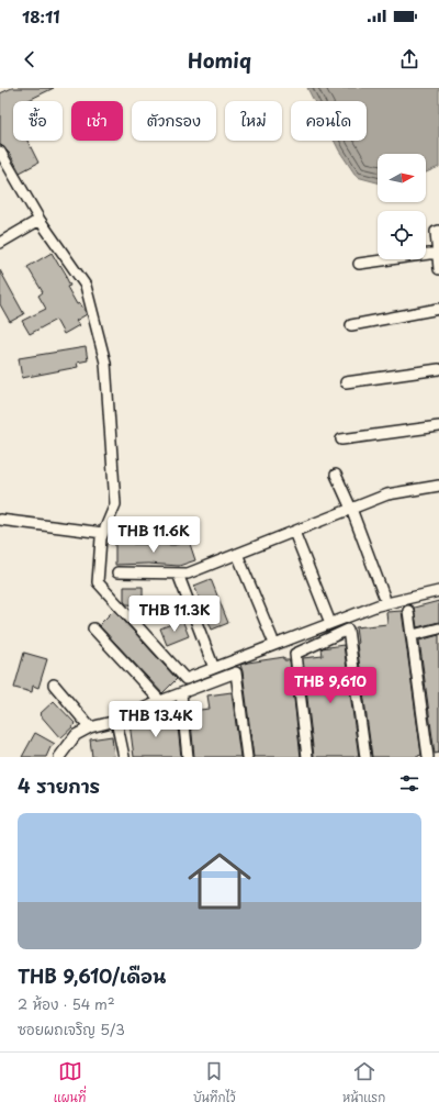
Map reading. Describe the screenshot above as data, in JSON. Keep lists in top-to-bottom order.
{
  "north": "right",
  "page": {
    "status": "18:11",
    "header": "Homiq",
    "chip": [
      "ซื้อ",
      "เช่า",
      "ตัวกรอง",
      "ใหม่",
      "คอนโด"
    ],
    "price": [
      "THB 11.6K",
      "THB 11.3K",
      "THB 9,610",
      "THB 13.4K"
    ],
    "heading": "4 รายการ",
    "list": [
      {
        "name": "THB 9,610/เดือน",
        "note": "2 ห้อง · 54 m² · ซอยผถเจริญ 5/3"
      }
    ],
    "tabs": ["แผนที่", "บันทึกไว้", "หน้าแรก"]
  }
}
